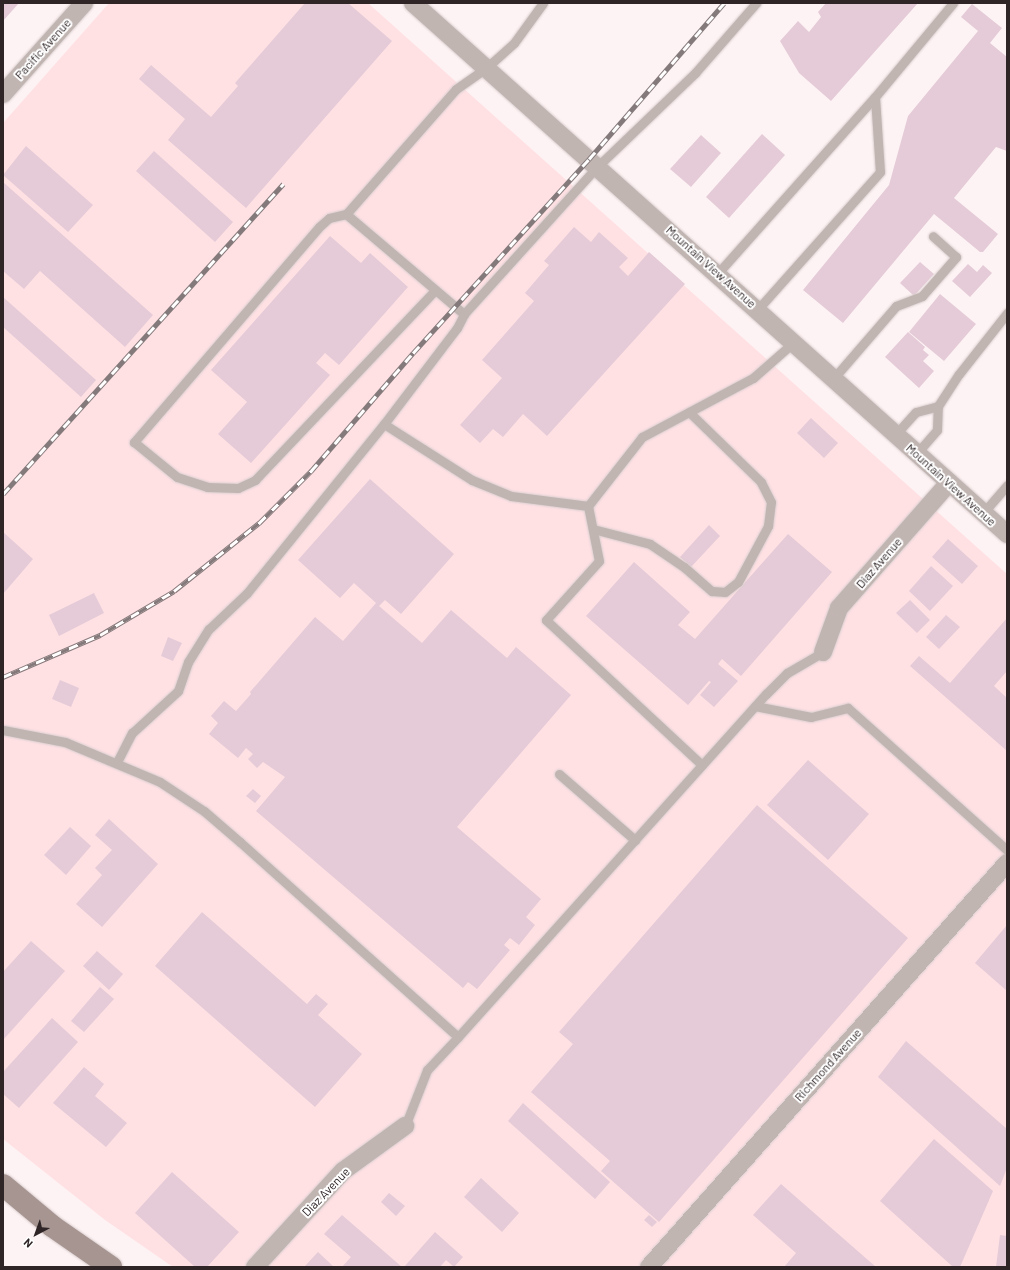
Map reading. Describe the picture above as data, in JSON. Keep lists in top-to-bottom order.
{
  "streets": {
    "street": [
      "Pacific Avenue",
      "Mountain View Avenue",
      "Diaz Avenue",
      "Richmond Avenue"
    ]
  },
  "crossings": [
    ["Mountain View Avenue", "Diaz Avenue"]
  ],
  "north": "bottom left"
}
